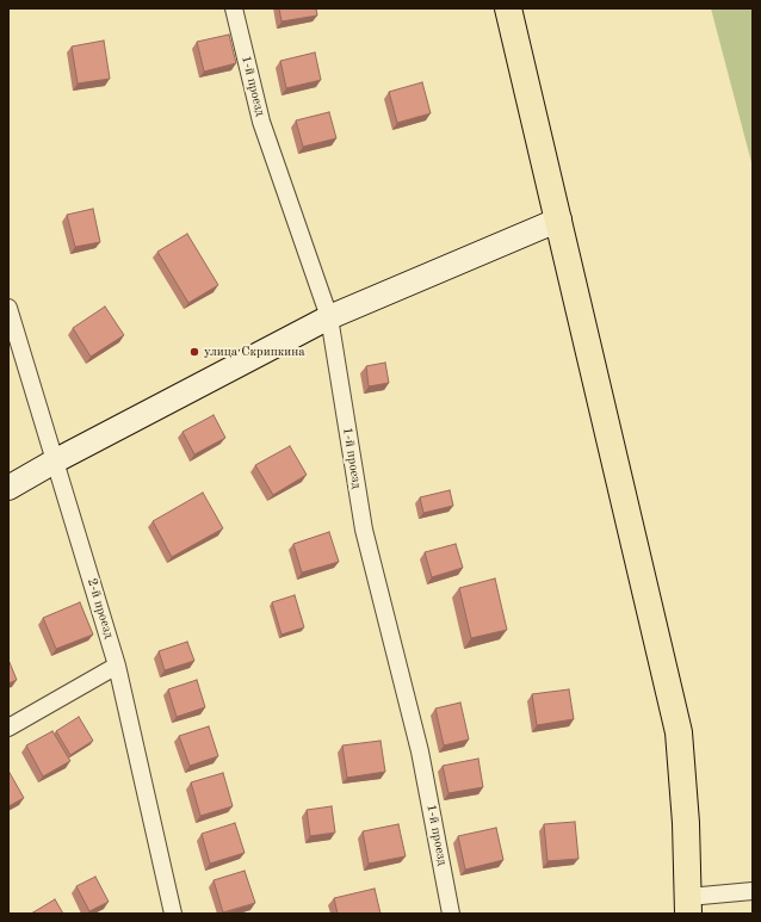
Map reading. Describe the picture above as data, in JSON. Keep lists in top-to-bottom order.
{
  "streets": {
    "street": ["1-й проезд", "2-й проезд"]
  },
  "places": ["улица Скрипкина"]
}
